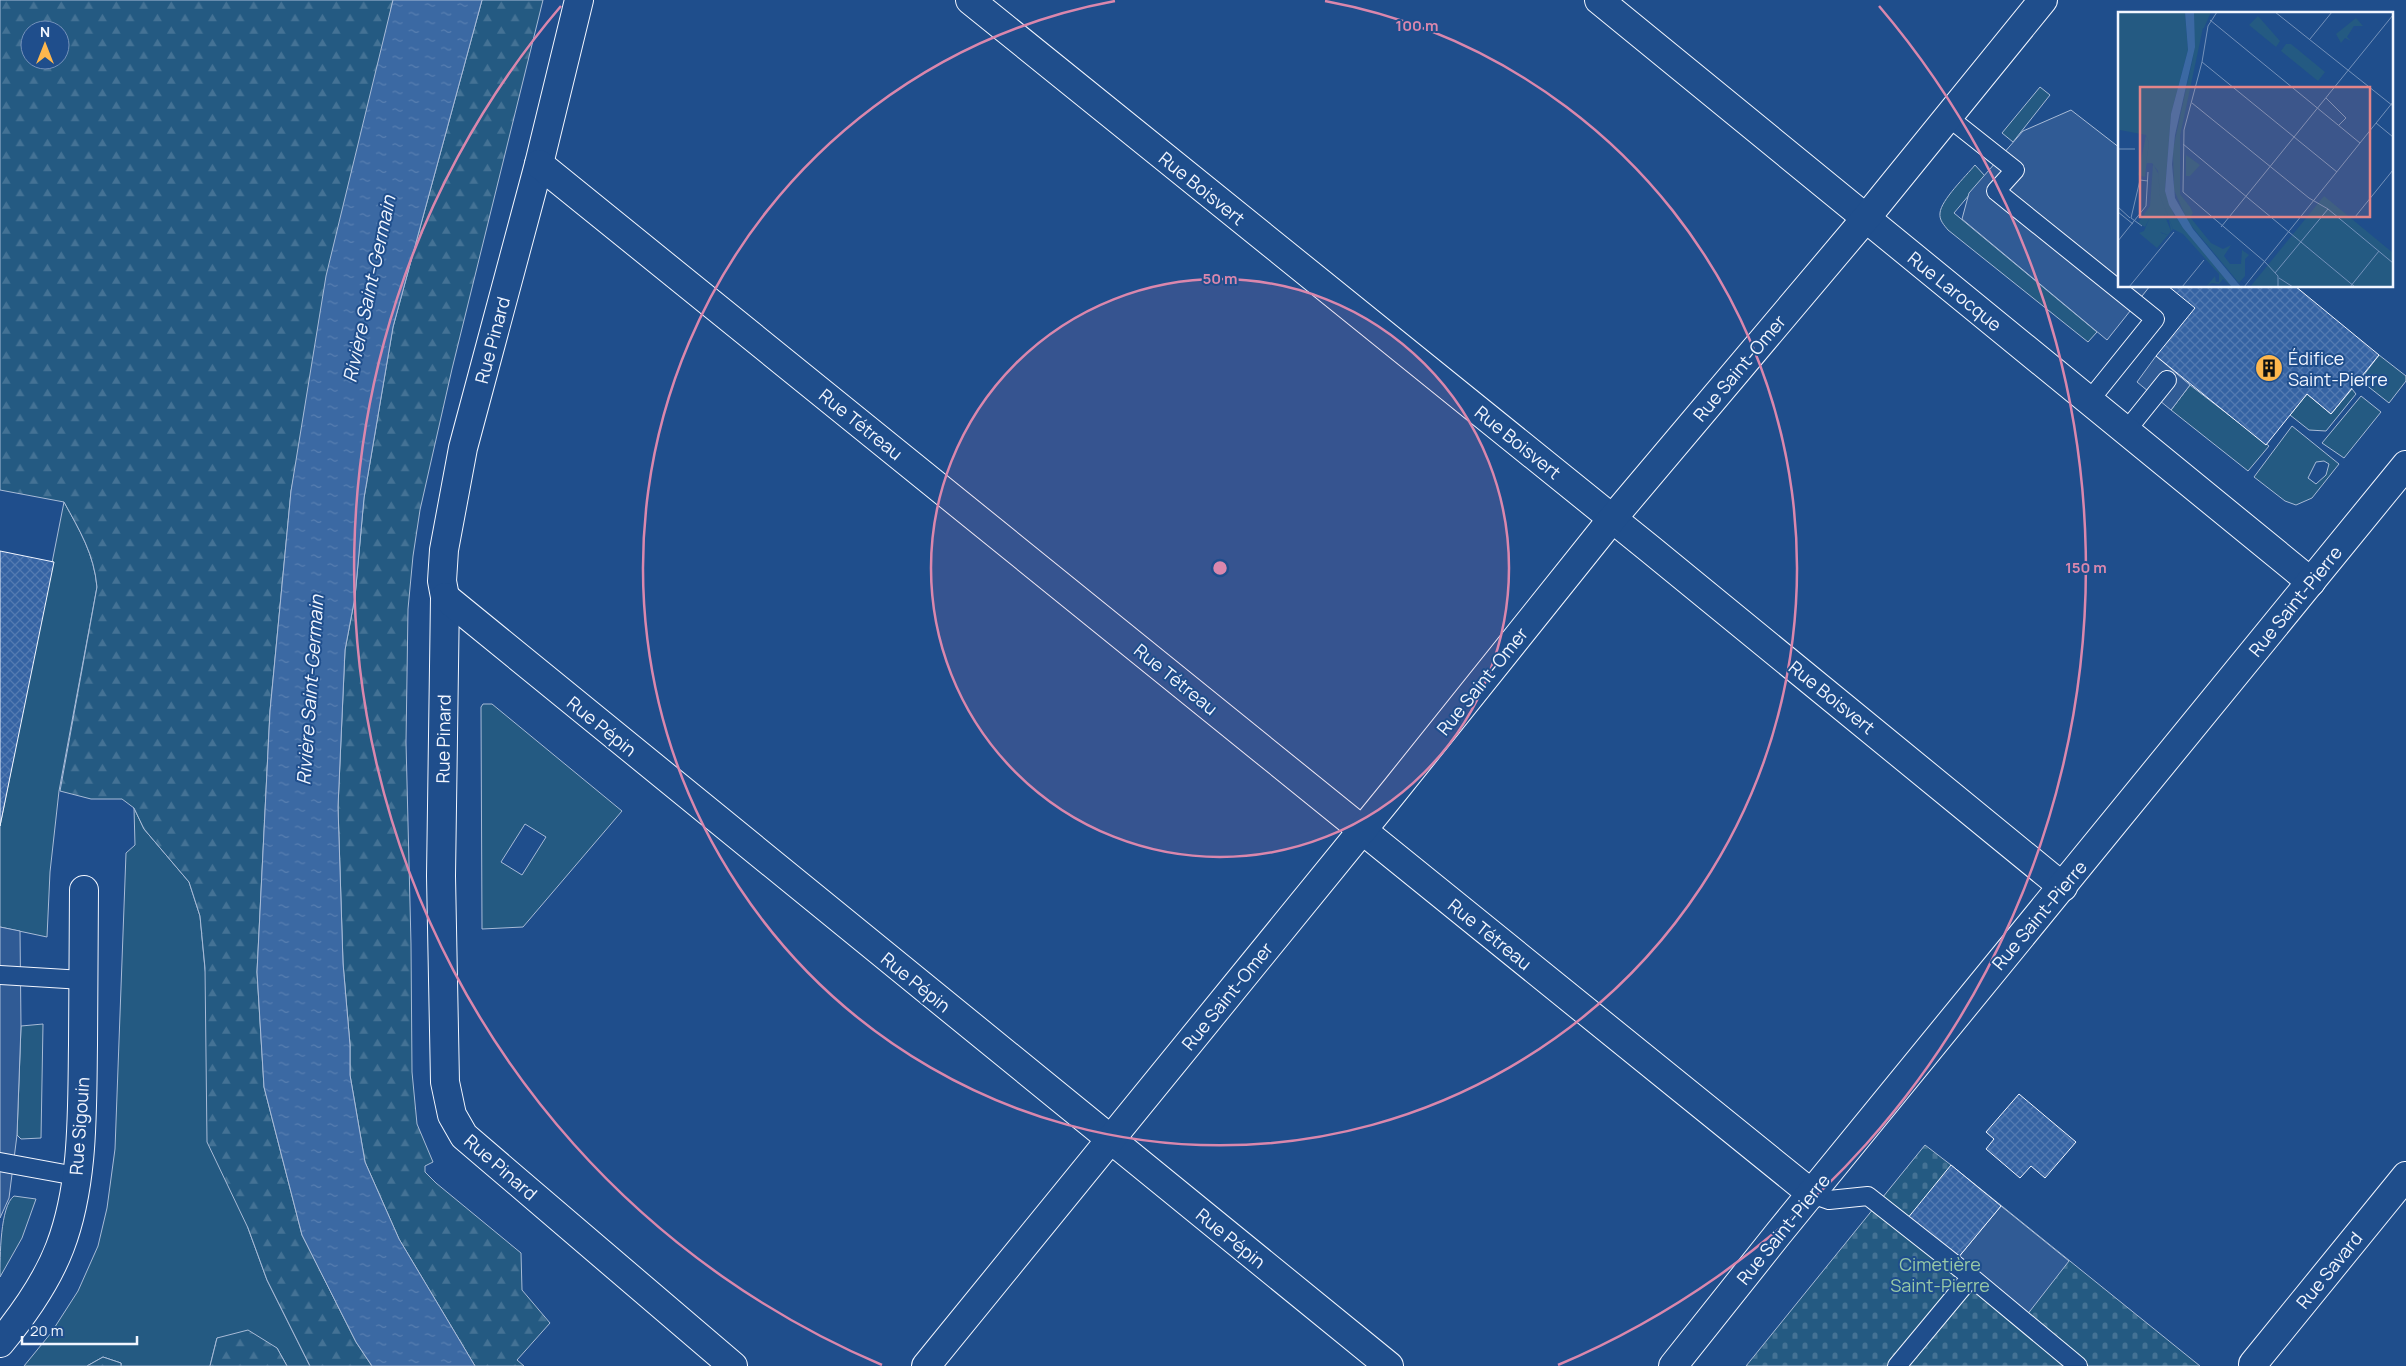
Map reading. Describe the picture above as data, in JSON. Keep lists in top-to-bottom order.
{
  "streets": {
    "street": [
      "Rue Boisvert",
      "Rue Larocque",
      "Rue Pinard",
      "Rue Saint-Omer",
      "Rue Tétreau",
      "Rue Saint-Pierre",
      "Rue Pépin",
      "Rue Sigouin",
      "Rue Savard"
    ]
  },
  "crossings": [
    ["Rue Boisvert", "Rue Saint-Omer"],
    ["Rue Boisvert", "Rue Saint-Pierre"],
    ["Rue Larocque", "Rue Saint-Omer"],
    ["Rue Larocque", "Rue Saint-Pierre"],
    ["Rue Pinard", "Rue Tétreau"],
    ["Rue Pinard", "Rue Pépin"],
    ["Rue Saint-Omer", "Rue Tétreau"],
    ["Rue Saint-Omer", "Rue Pépin"],
    ["Rue Tétreau", "Rue Saint-Pierre"]
  ],
  "water": ["Rivière Saint-Germain"],
  "parks": ["Cimetière Saint-Pierre"],
  "places": {
    "building": ["Édifice Saint-Pierre"]
  },
  "scale_bar": "20 m",
  "north": "top",
  "rings": ["100 m", "50 m", "150 m"]
}
